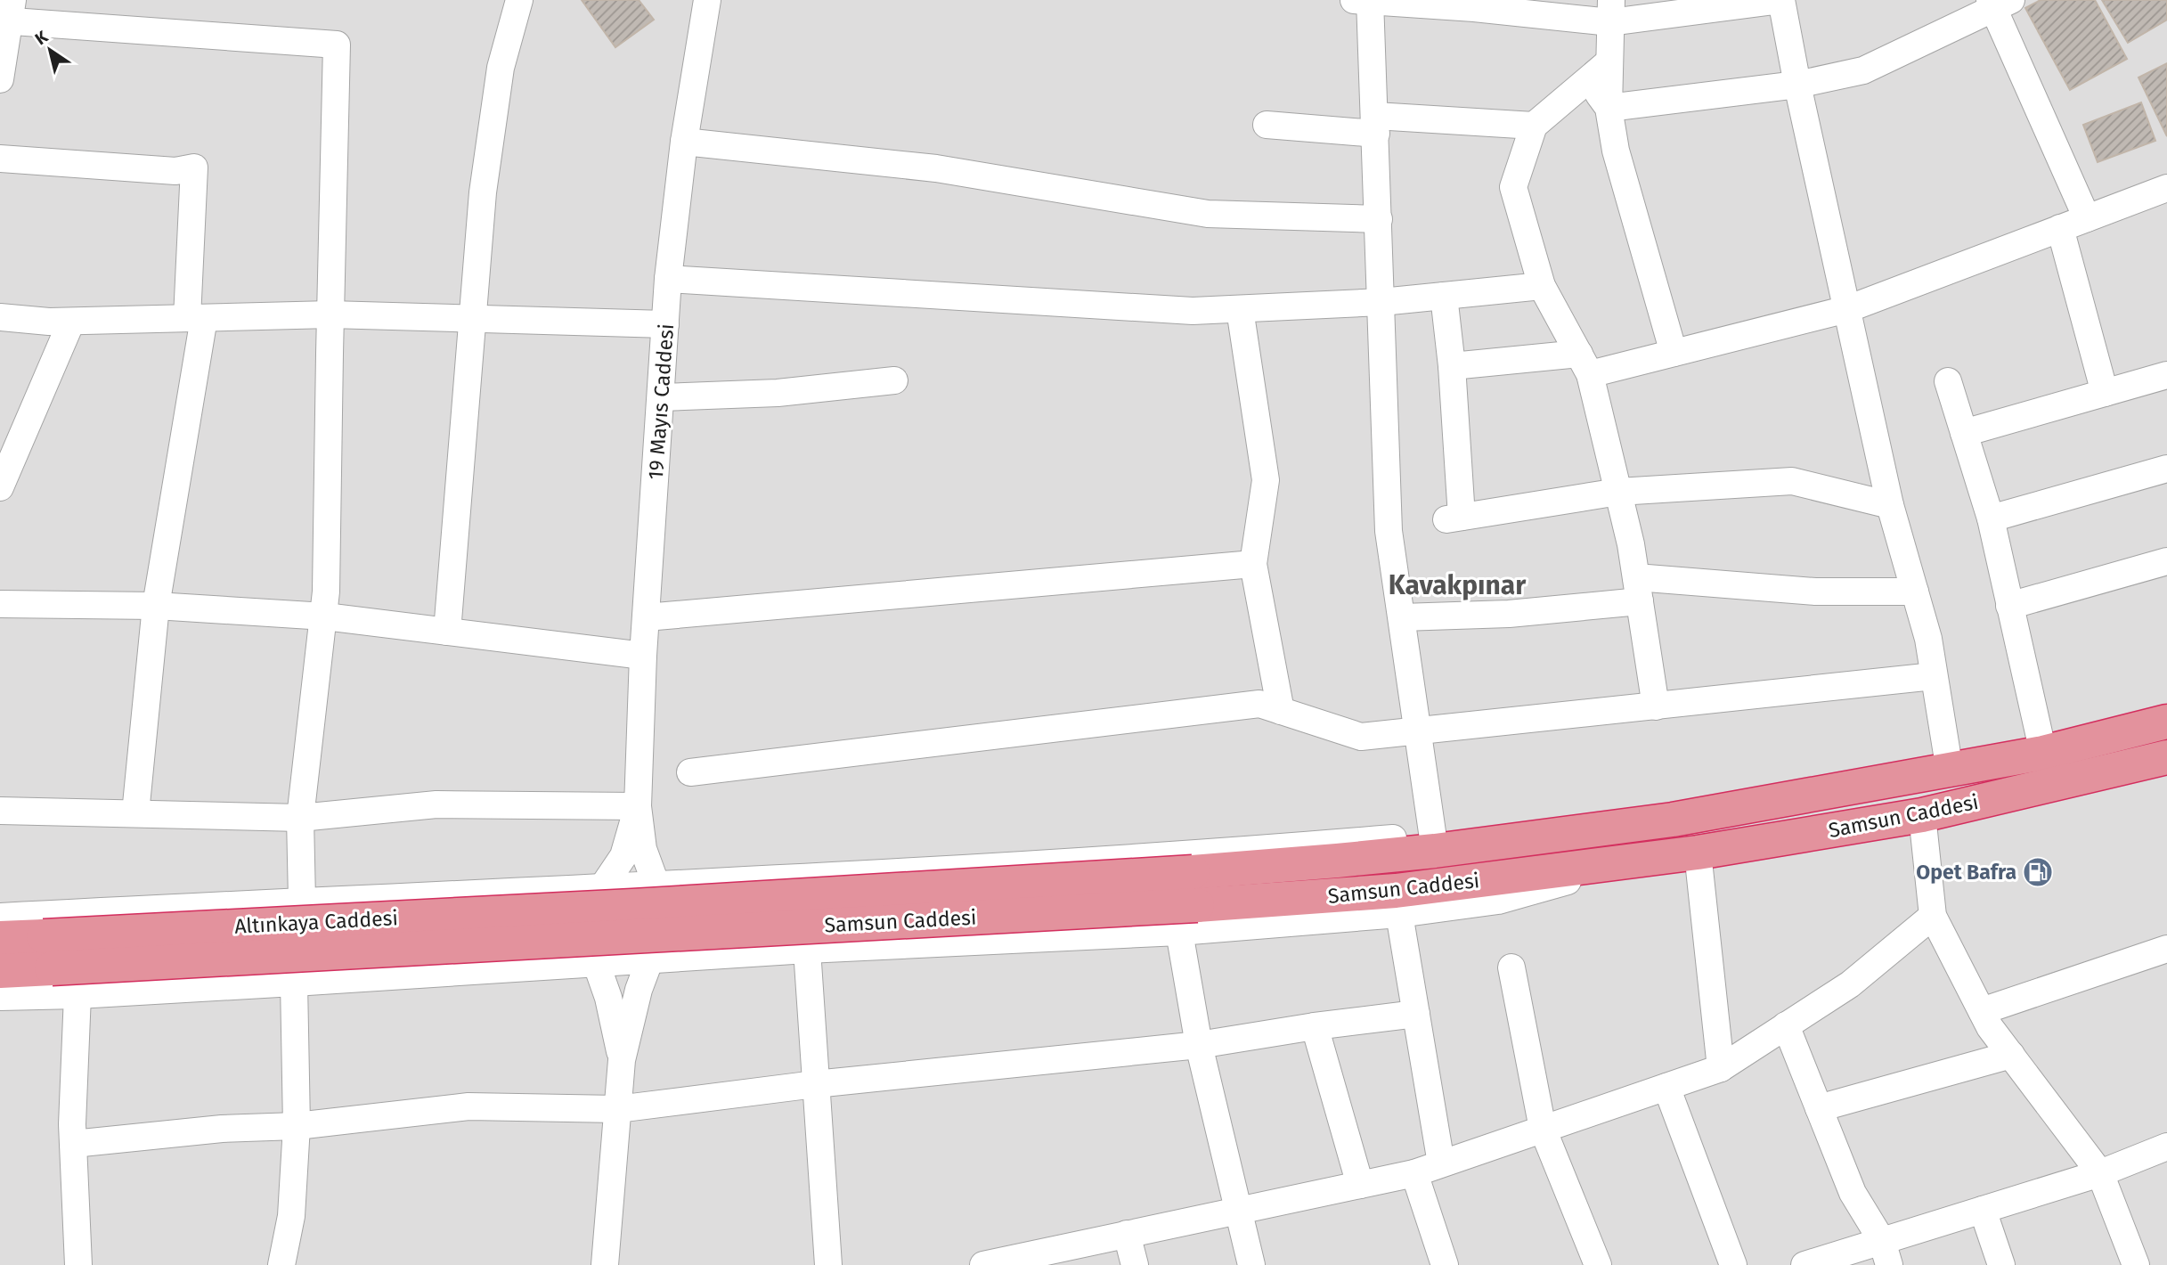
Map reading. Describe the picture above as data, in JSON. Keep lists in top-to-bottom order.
{
  "streets": {
    "highway": ["Samsun Caddesi", "Altınkaya Caddesi"],
    "street": ["19 Mayıs Caddesi"]
  },
  "crossings": [
    ["19 Mayıs Caddesi", "Samsun Caddesi"],
    ["19 Mayıs Caddesi", "Altınkaya Caddesi"],
    ["Samsun Caddesi", "Altınkaya Caddesi"]
  ],
  "districts": ["Kavakpınar"],
  "places": {
    "fuel station": ["Opet Bafra"]
  },
  "north": "top left"
}
